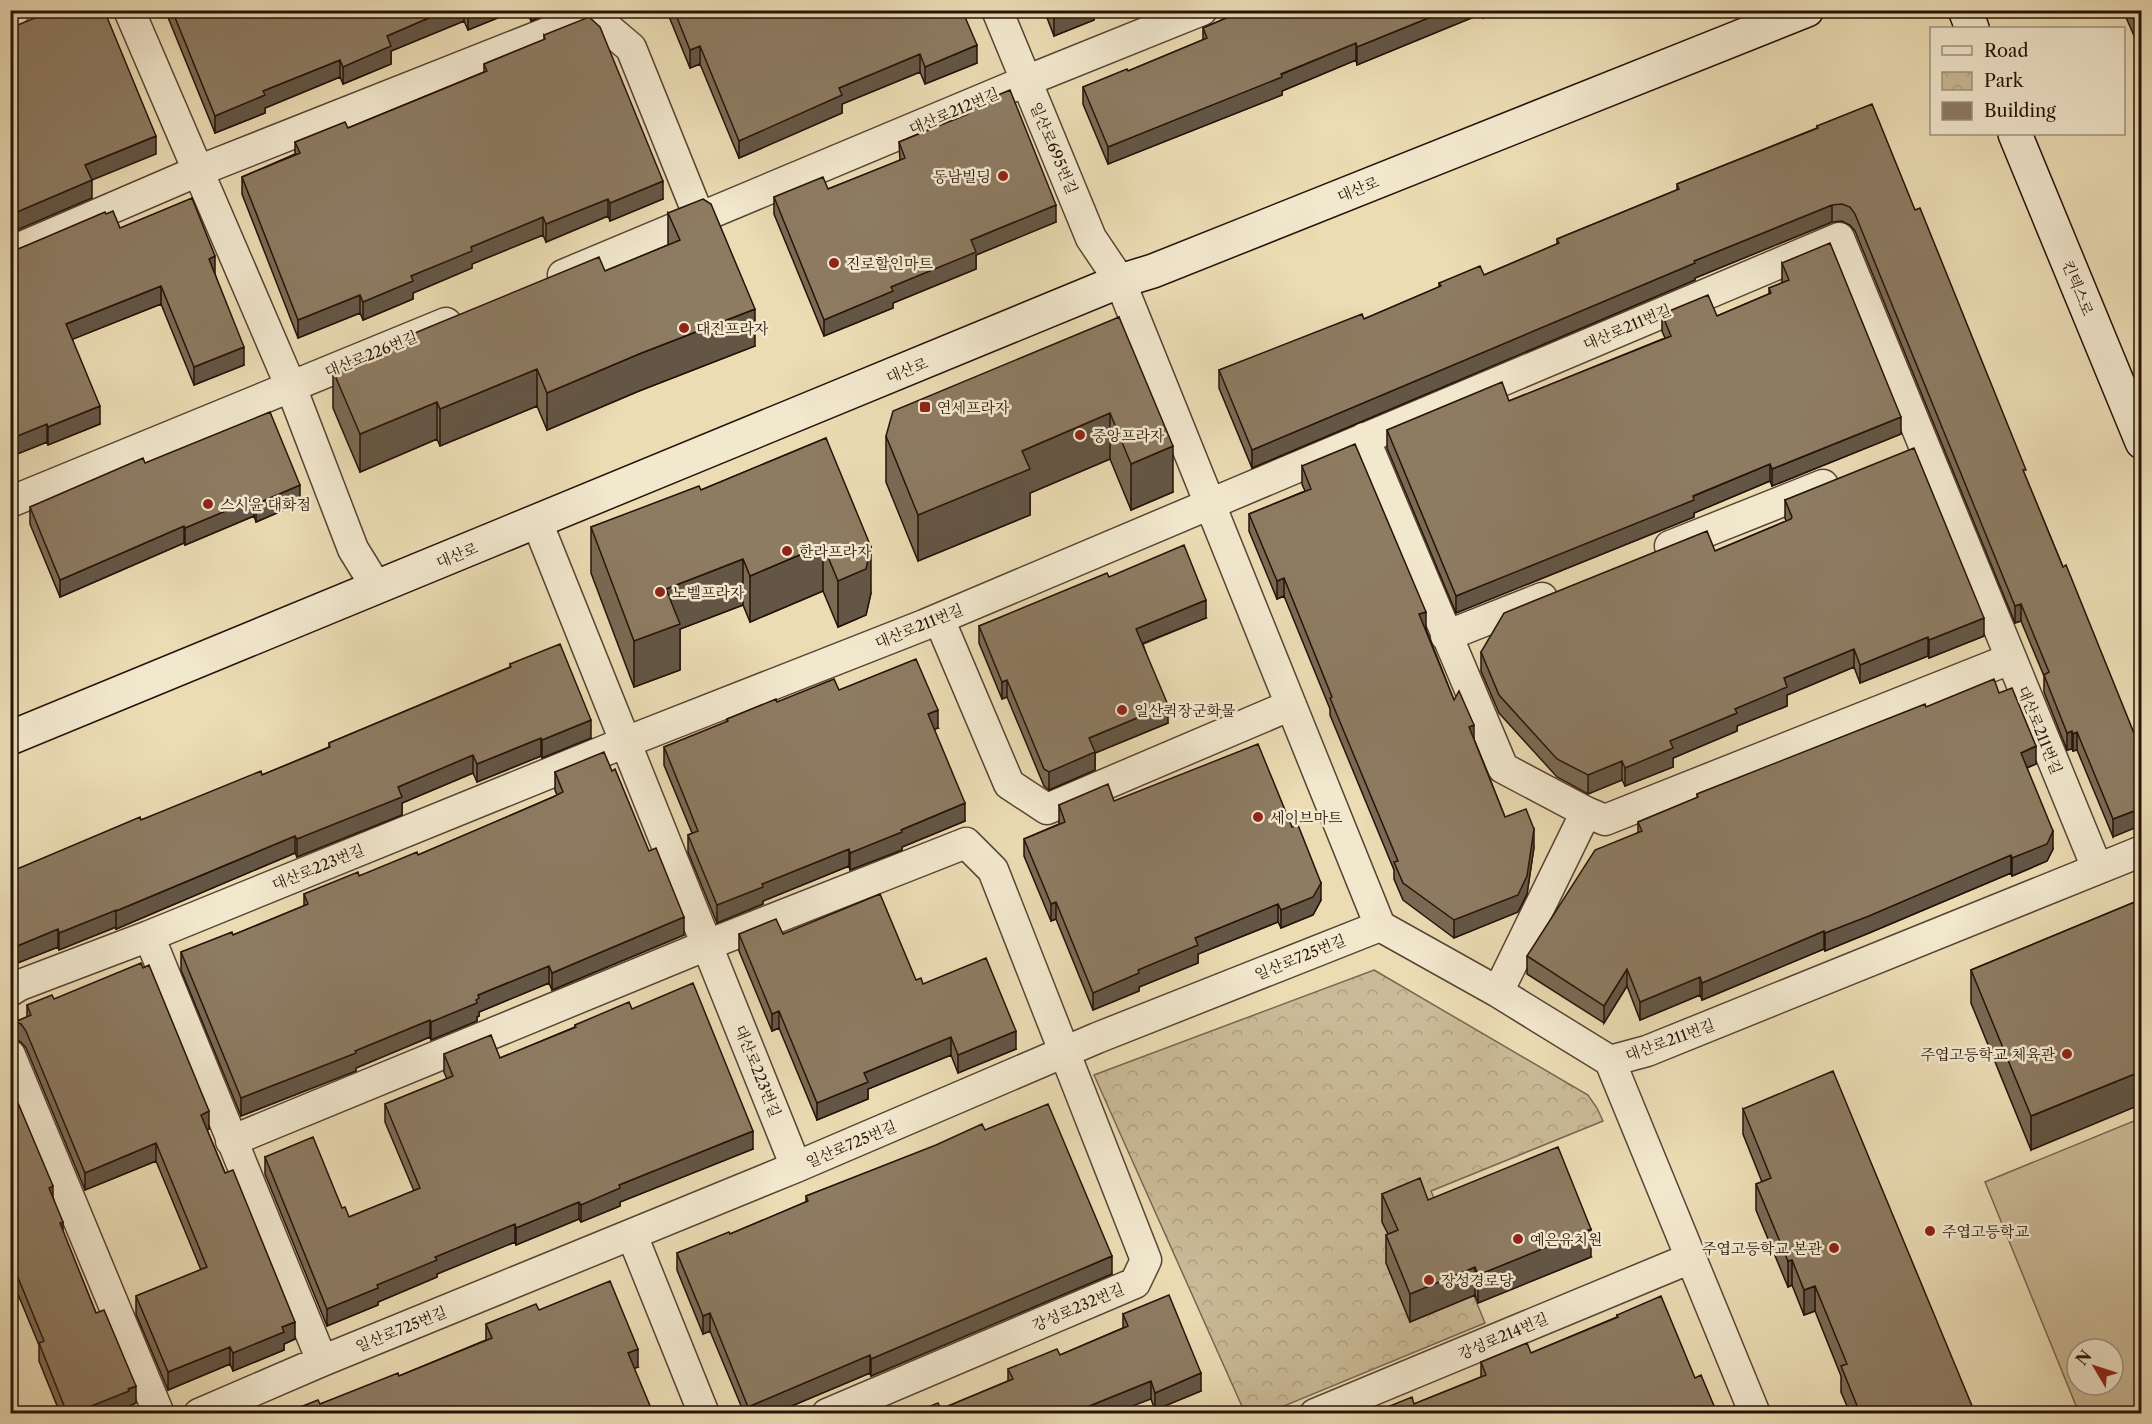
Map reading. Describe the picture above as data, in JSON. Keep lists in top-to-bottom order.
{
  "streets": {
    "main road": ["대산로", "킨텍스로"],
    "street": [
      "대산로212번길",
      "일산로695번길",
      "대산로211번길",
      "대산로226번길",
      "대산로223번길",
      "일산로725번길",
      "강성로232번길",
      "강성로214번길"
    ]
  },
  "crossings": [
    ["대산로212번길", "일산로695번길"],
    ["일산로695번길", "대산로"],
    ["대산로", "대산로223번길"],
    ["대산로211번길", "대산로223번길"],
    ["대산로211번길", "일산로725번길"],
    ["대산로223번길", "일산로725번길"],
    ["대산로223번길", "강성로232번길"],
    ["일산로725번길", "강성로232번길"]
  ],
  "places": {
    "other": [
      "동남빌딩",
      "진로할인마트",
      "대진프라자",
      "중앙프라자",
      "스시윤 대화점",
      "한라프라자",
      "노벨프라자",
      "일산퀵장군화물",
      "세이브마트",
      "주엽고등학교 체육관",
      "주엽고등학교",
      "예은유치원",
      "주엽고등학교 본관",
      "장성경로당"
    ],
    "transit": ["연세프라자"]
  },
  "legend": ["Road", "Park", "Building"],
  "north": "top left"
}
